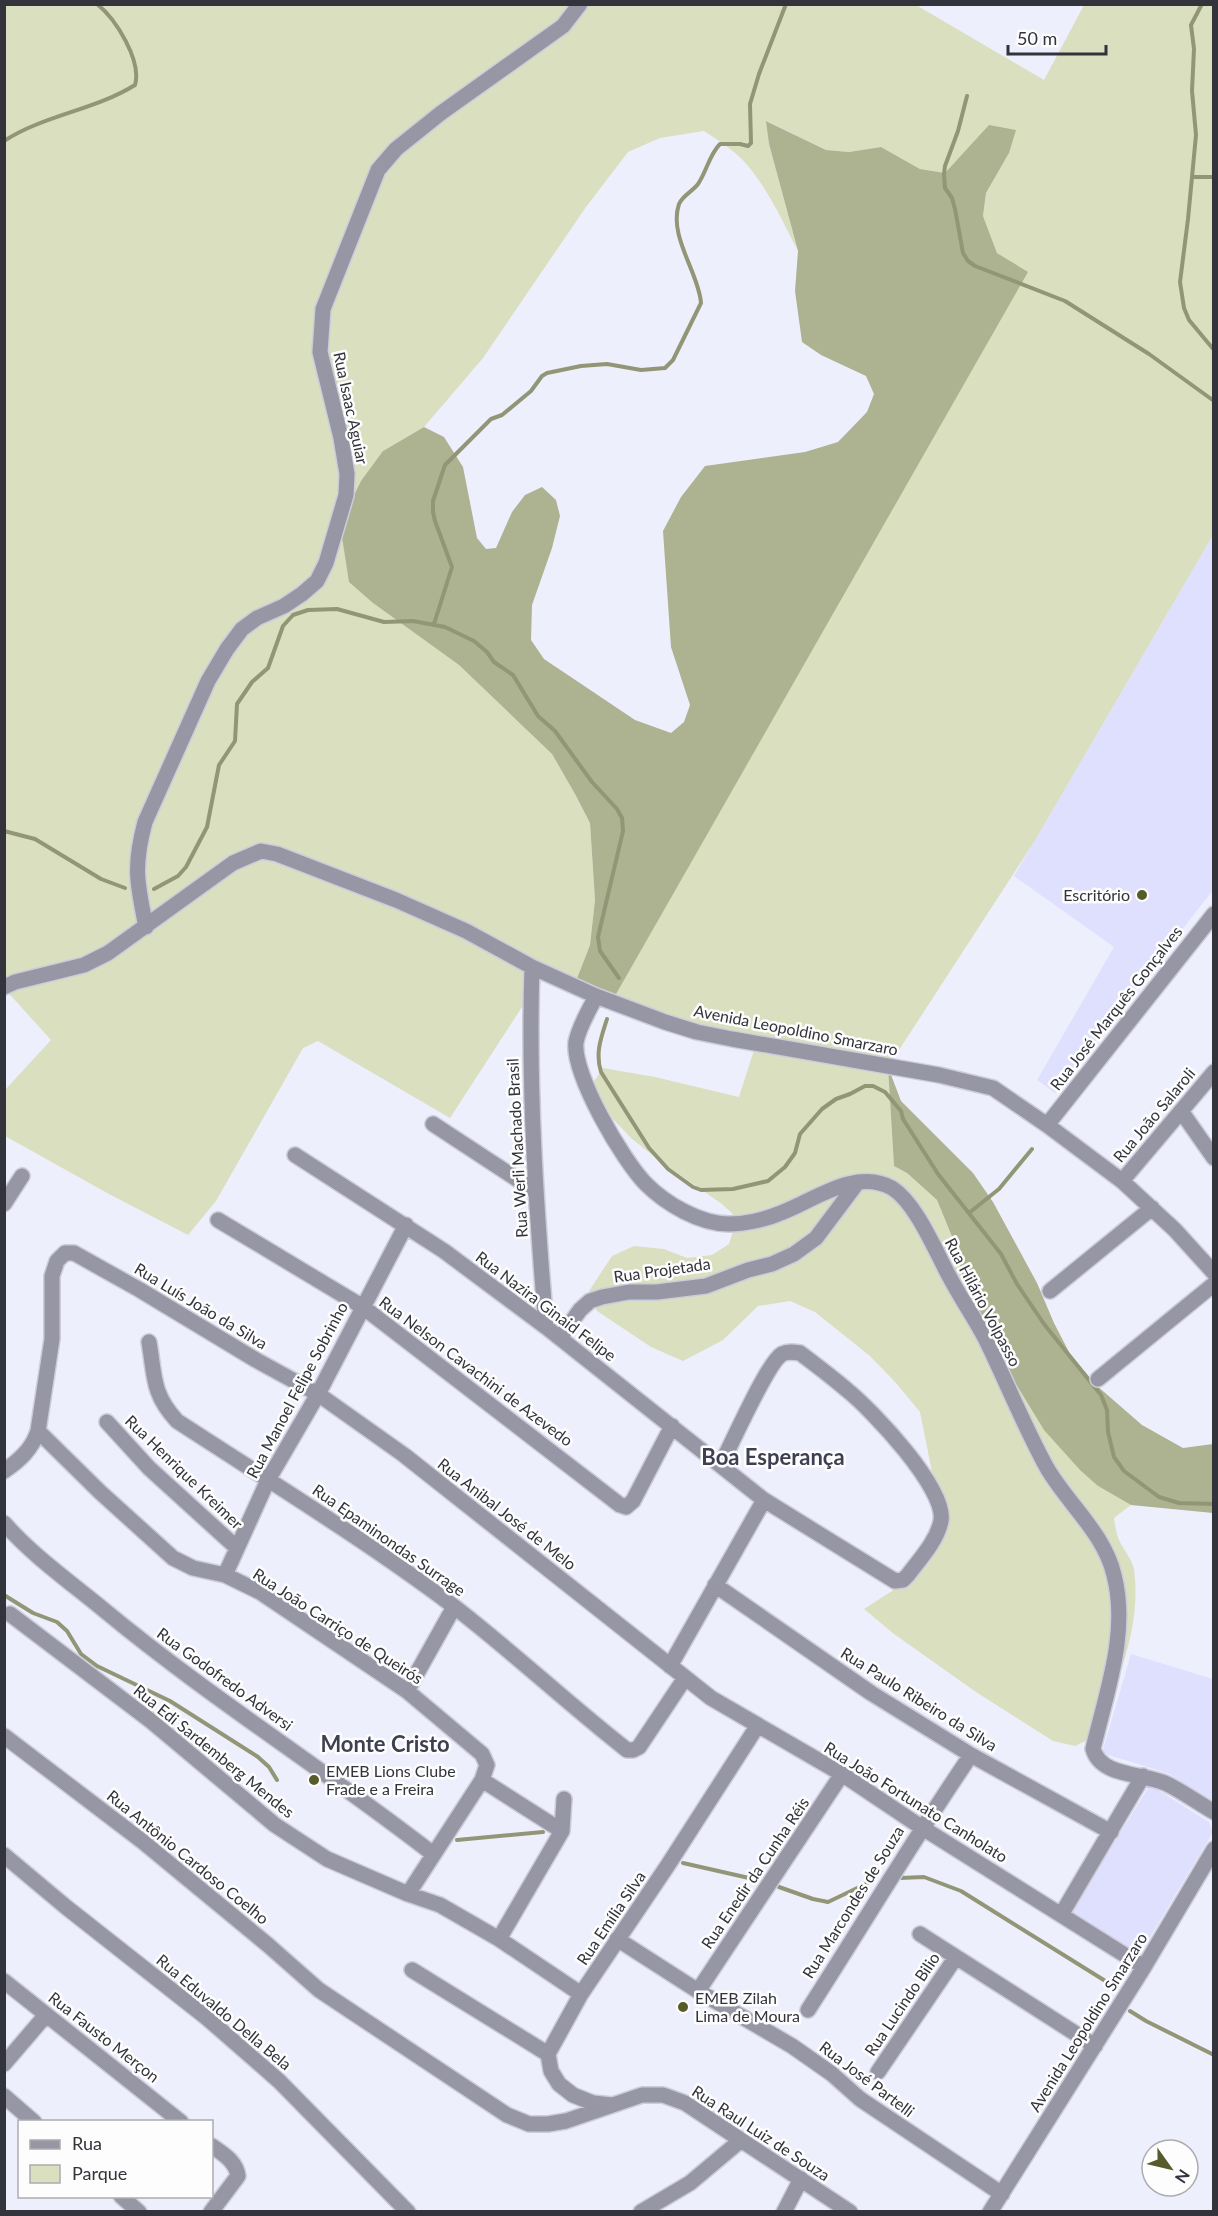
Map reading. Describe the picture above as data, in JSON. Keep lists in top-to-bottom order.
{
  "streets": {
    "street": [
      "Rua Isaac Aguiar",
      "Rua José Marquês Gonçalves",
      "Avenida Leopoldino Smarzaro",
      "Rua João Salaroli",
      "Rua Werli Machado Brasil",
      "Rua Projetada",
      "Rua Hilário Volpasso",
      "Rua Luís João da Silva",
      "Rua Nazira Ginaid Felipe",
      "Rua Nelson Cavachini de Azevedo",
      "Rua Manoel Felipe Sobrinho",
      "Rua Henrique Kreimer",
      "Rua Anibal José de Melo",
      "Rua Epaminondas Surrage",
      "Rua João Carriço de Queirós",
      "Rua Godofredo Adversi",
      "Rua Paulo Ribeiro da Silva",
      "Rua Edi Sardemberg Mendes",
      "Rua João Fortunato Canholato",
      "Rua Antônio Cardoso Coelho",
      "Rua Enedir da Cunha Réis",
      "Rua Marcondes de Souza",
      "Rua Emília Silva",
      "Rua Lucindo Bilio",
      "Rua Eduvaldo Della Bela",
      "Rua Fausto Merçon",
      "Rua José Partelli",
      "Rua Raul Luiz de Souza"
    ]
  },
  "crossings": [
    ["Rua Isaac Aguiar", "Avenida Leopoldino Smarzaro"],
    ["Rua José Marquês Gonçalves", "Avenida Leopoldino Smarzaro"],
    ["Avenida Leopoldino Smarzaro", "Rua João Salaroli"],
    ["Avenida Leopoldino Smarzaro", "Rua Werli Machado Brasil"],
    ["Avenida Leopoldino Smarzaro", "Rua Hilário Volpasso"],
    ["Avenida Leopoldino Smarzaro", "Rua João Fortunato Canholato"],
    ["Avenida Leopoldino Smarzaro", "Rua José Partelli"],
    ["Rua Werli Machado Brasil", "Rua Nazira Ginaid Felipe"],
    ["Rua Projetada", "Rua Hilário Volpasso"],
    ["Rua Projetada", "Rua Nazira Ginaid Felipe"],
    ["Rua Luís João da Silva", "Rua Manoel Felipe Sobrinho"],
    ["Rua Luís João da Silva", "Rua Anibal José de Melo"],
    ["Rua Luís João da Silva", "Rua João Carriço de Queirós"],
    ["Rua Nazira Ginaid Felipe", "Rua Nelson Cavachini de Azevedo"],
    ["Rua Nazira Ginaid Felipe", "Rua Manoel Felipe Sobrinho"],
    ["Rua Nelson Cavachini de Azevedo", "Rua Manoel Felipe Sobrinho"],
    ["Rua Manoel Felipe Sobrinho", "Rua Henrique Kreimer"],
    ["Rua Manoel Felipe Sobrinho", "Rua Anibal José de Melo"],
    ["Rua Manoel Felipe Sobrinho", "Rua Epaminondas Surrage"],
    ["Rua Manoel Felipe Sobrinho", "Rua João Carriço de Queirós"],
    ["Rua Anibal José de Melo", "Rua João Fortunato Canholato"],
    ["Rua Epaminondas Surrage", "Rua João Fortunato Canholato"],
    ["Rua Paulo Ribeiro da Silva", "Rua Marcondes de Souza"],
    ["Rua Edi Sardemberg Mendes", "Rua Emília Silva"],
    ["Rua João Fortunato Canholato", "Rua Enedir da Cunha Réis"],
    ["Rua João Fortunato Canholato", "Rua Marcondes de Souza"],
    ["Rua João Fortunato Canholato", "Rua Emília Silva"],
    ["Rua Antônio Cardoso Coelho", "Rua Raul Luiz de Souza"],
    ["Rua Enedir da Cunha Réis", "Rua José Partelli"],
    ["Rua Emília Silva", "Rua José Partelli"]
  ],
  "districts": ["Boa Esperança", "Monte Cristo"],
  "places": ["Escritório", "EMEB Lions Clube Frade e a Freira", "EMEB Zilah Lima de Moura"],
  "legend": ["Rua", "Parque"],
  "scale_bar": "50 m",
  "north": "bottom right"
}
